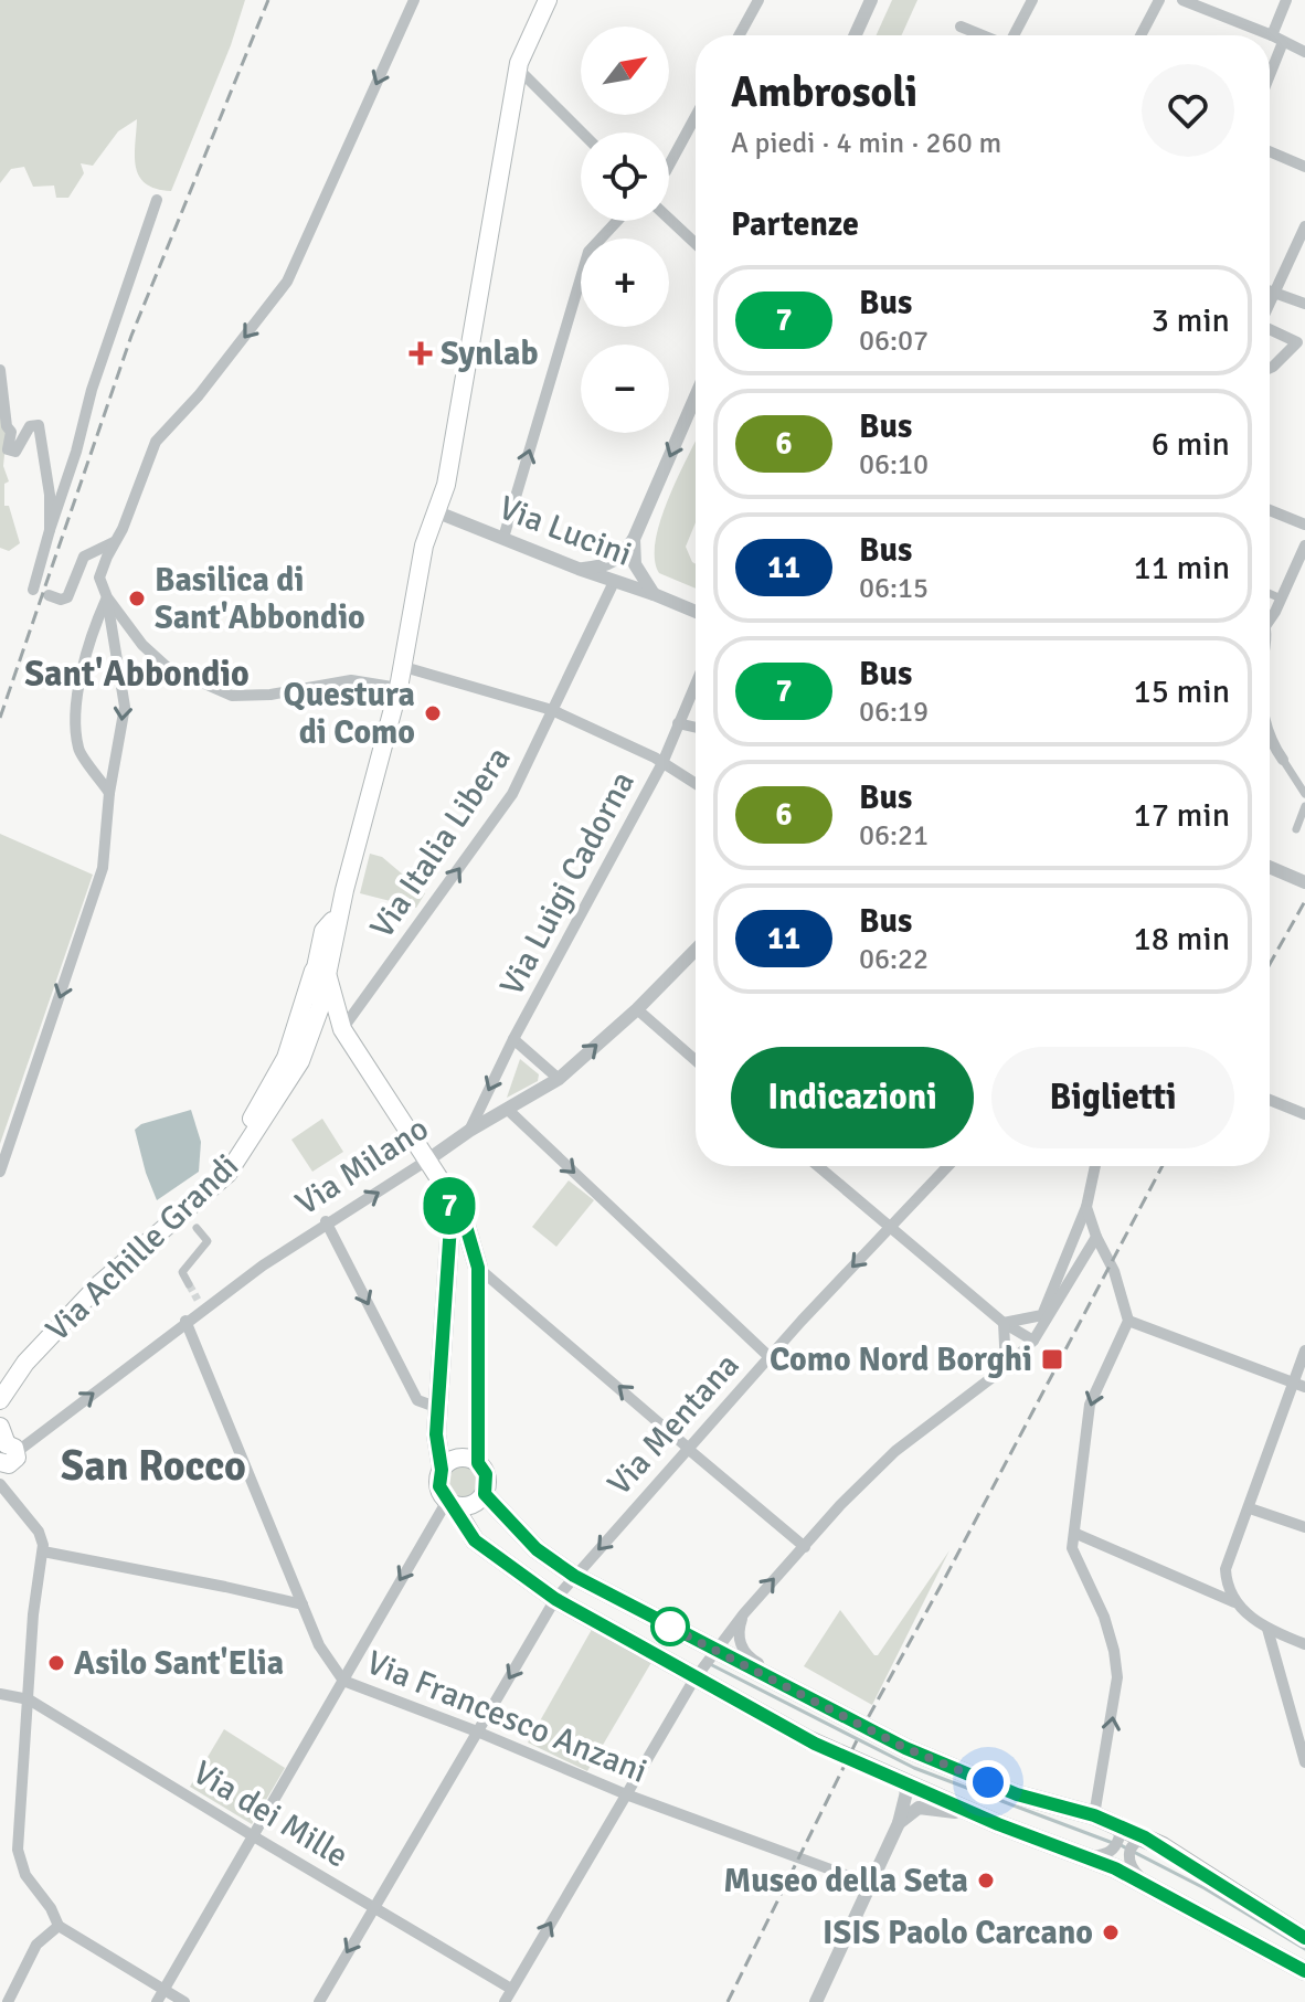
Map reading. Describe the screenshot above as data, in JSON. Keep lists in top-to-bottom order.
{
  "streets": {
    "main road": ["Via Achille Grandi"],
    "street": [
      "Via Lucini",
      "Via Italia Libera",
      "Via Luigi Cadorna",
      "Via Milano",
      "Via Mentana",
      "Via Francesco Anzani",
      "Via dei Mille"
    ]
  },
  "crossings": [
    ["Via Lucini", "Via Italia Libera"],
    ["Via Luigi Cadorna", "Via Milano"],
    ["Via Milano", "Via Francesco Anzani"],
    ["Via Mentana", "Via Francesco Anzani"],
    ["Via Mentana", "Via dei Mille"]
  ],
  "one_way": ["Via Italia Libera", "Via Milano", "Via Mentana"],
  "districts": ["Sant'Abbondio", "San Rocco"],
  "places": {
    "health": ["Synlab"],
    "other": [
      "Basilica di Sant'Abbondio",
      "Questura di Como",
      "Asilo Sant'Elia",
      "Museo della Seta",
      "ISIS Paolo Carcano"
    ],
    "transit": ["Como Nord Borghi"]
  },
  "lines": ["bus line 7"],
  "north": "top right",
  "page": {
    "on_map": "7",
    "map_buttons": ["+", "−"],
    "heading": [
      ["Ambrosoli", "A piedi · 4 min · 260 m"],
      "Partenze"
    ],
    "list": [
      {
        "mark": "7",
        "name": "Bus",
        "note": "06:07",
        "value": "3 min"
      },
      {
        "mark": "6",
        "name": "Bus",
        "note": "06:10",
        "value": "6 min"
      },
      {
        "mark": "11",
        "name": "Bus",
        "note": "06:15",
        "value": "11 min"
      },
      {
        "mark": "7",
        "name": "Bus",
        "note": "06:19",
        "value": "15 min"
      },
      {
        "mark": "6",
        "name": "Bus",
        "note": "06:21",
        "value": "17 min"
      },
      {
        "mark": "11",
        "name": "Bus",
        "note": "06:22",
        "value": "18 min"
      }
    ],
    "buttons": ["Indicazioni", "Biglietti"]
  }
}
